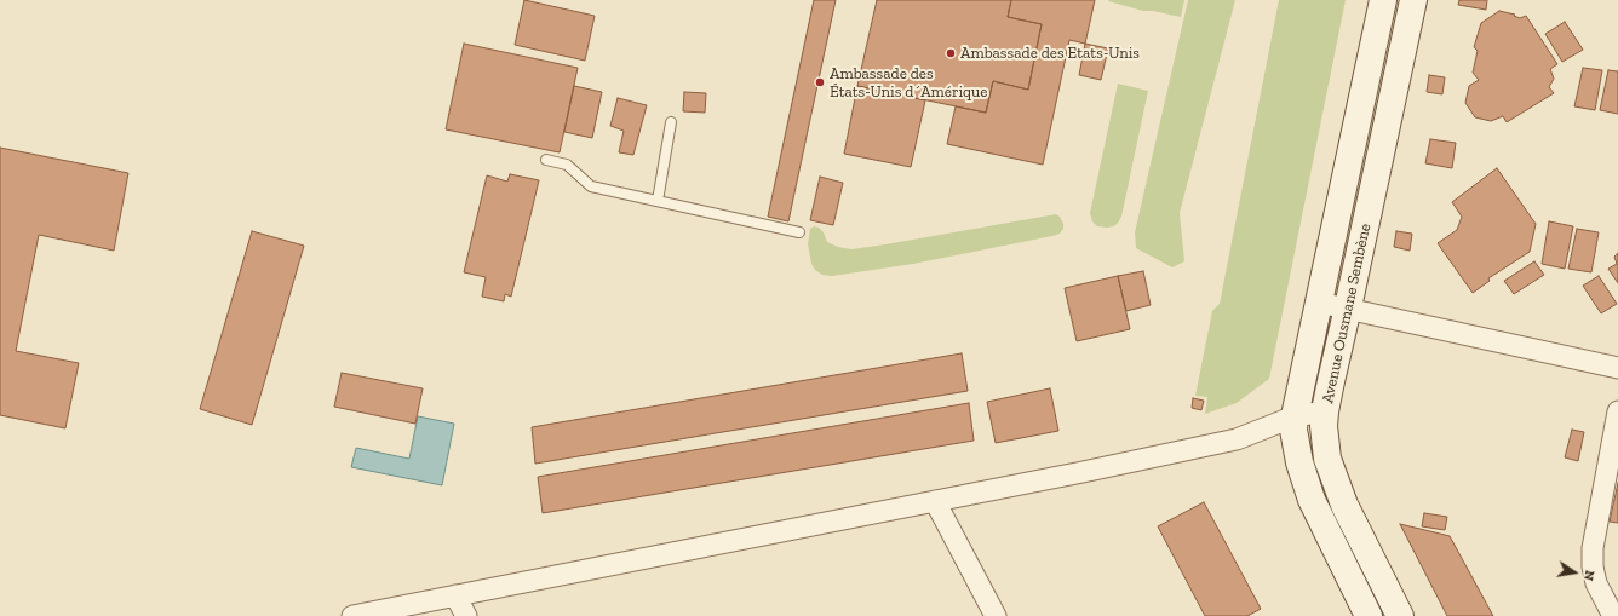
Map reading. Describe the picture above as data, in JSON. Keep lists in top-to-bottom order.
{
  "streets": {
    "main road": ["Avenue Ousmane Sembène"]
  },
  "places": ["Ambassade des Etats-Unis", "Ambassade des États-Unis d´Amérique"],
  "north": "right"
}
